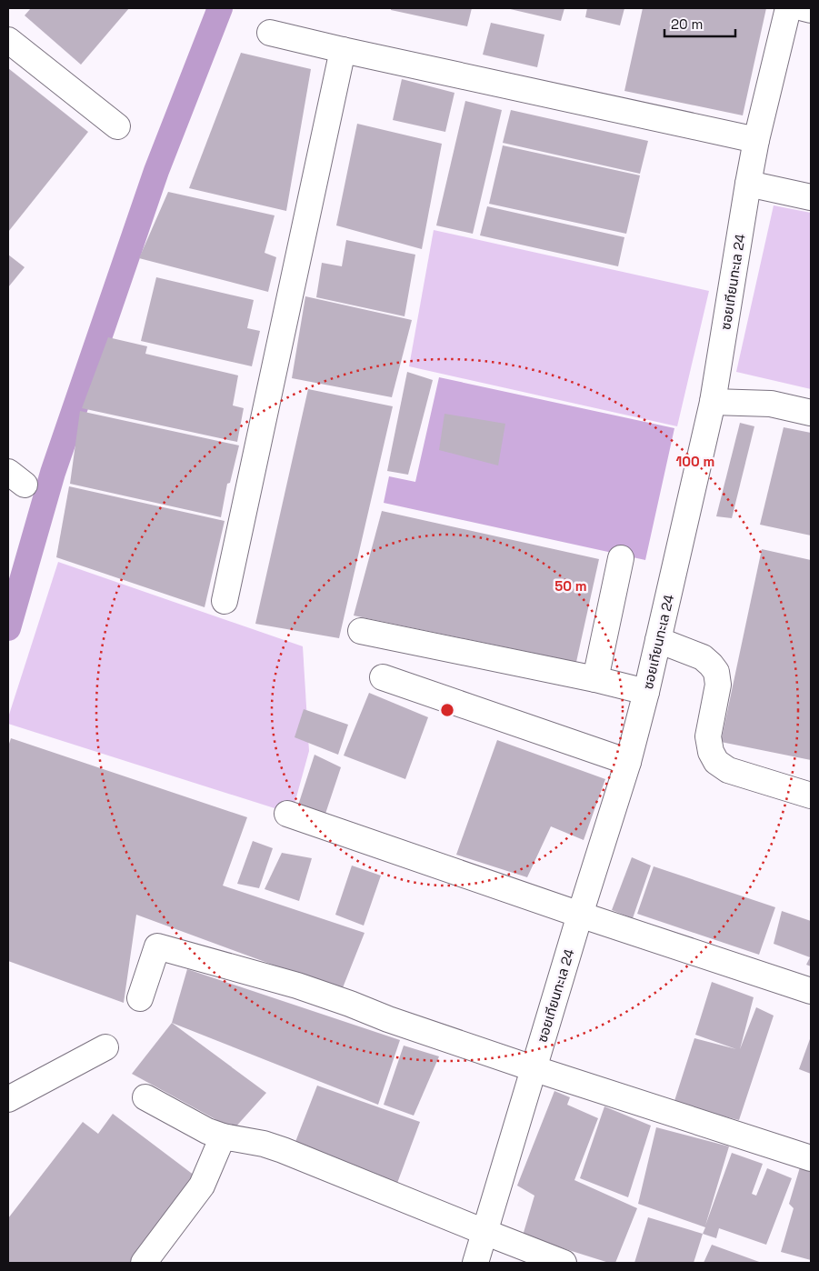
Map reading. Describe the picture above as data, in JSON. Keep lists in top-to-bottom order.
{
  "streets": {
    "street": ["ซอยเทียนทะเล 24"]
  },
  "scale_bar": "20 m",
  "rings": ["100 m", "50 m"]
}
